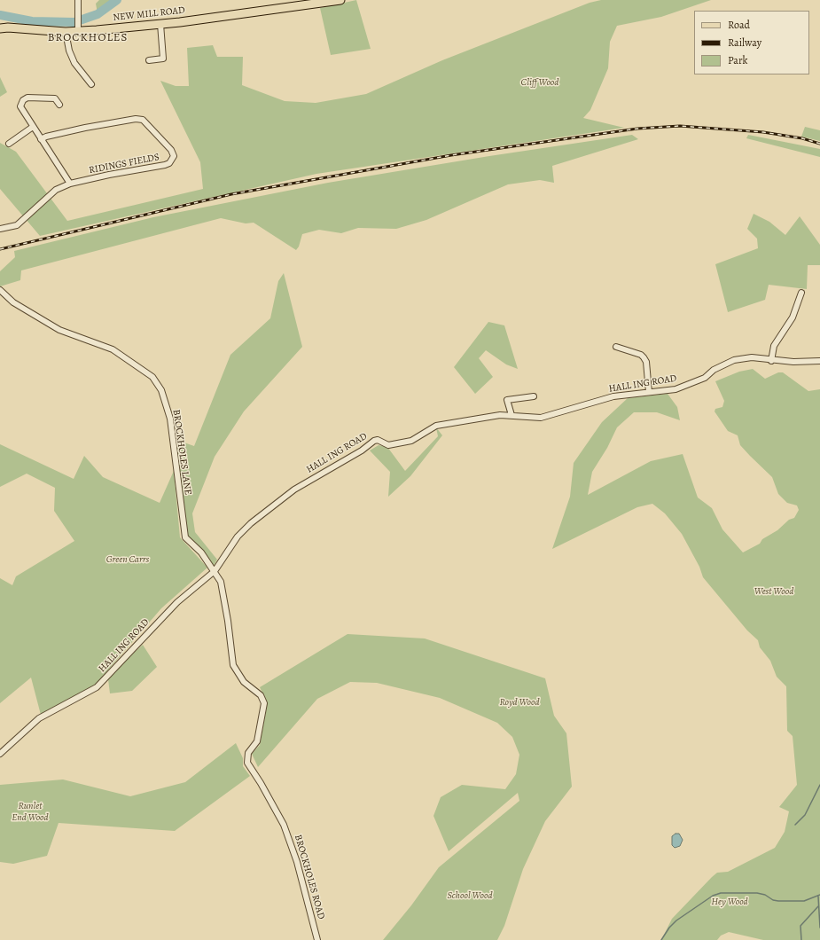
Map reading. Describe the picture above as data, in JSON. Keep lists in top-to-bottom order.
{
  "streets": {
    "main road": ["NEW MILL ROAD"],
    "street": [
      "RIDINGS FIELDS",
      "HALL ING ROAD",
      "BROCKHOLES LANE",
      "BROCKHOLES ROAD"
    ]
  },
  "crossings": [
    ["HALL ING ROAD", "BROCKHOLES LANE"],
    ["HALL ING ROAD", "BROCKHOLES ROAD"],
    ["BROCKHOLES LANE", "BROCKHOLES ROAD"]
  ],
  "districts": ["BROCKHOLES"],
  "parks": [
    "Cliff Wood",
    "Green Carrs",
    "West Wood",
    "Royd Wood",
    "Runlet End Wood",
    "School Wood",
    "Hey Wood"
  ],
  "legend": ["Road", "Railway", "Park"]
}
